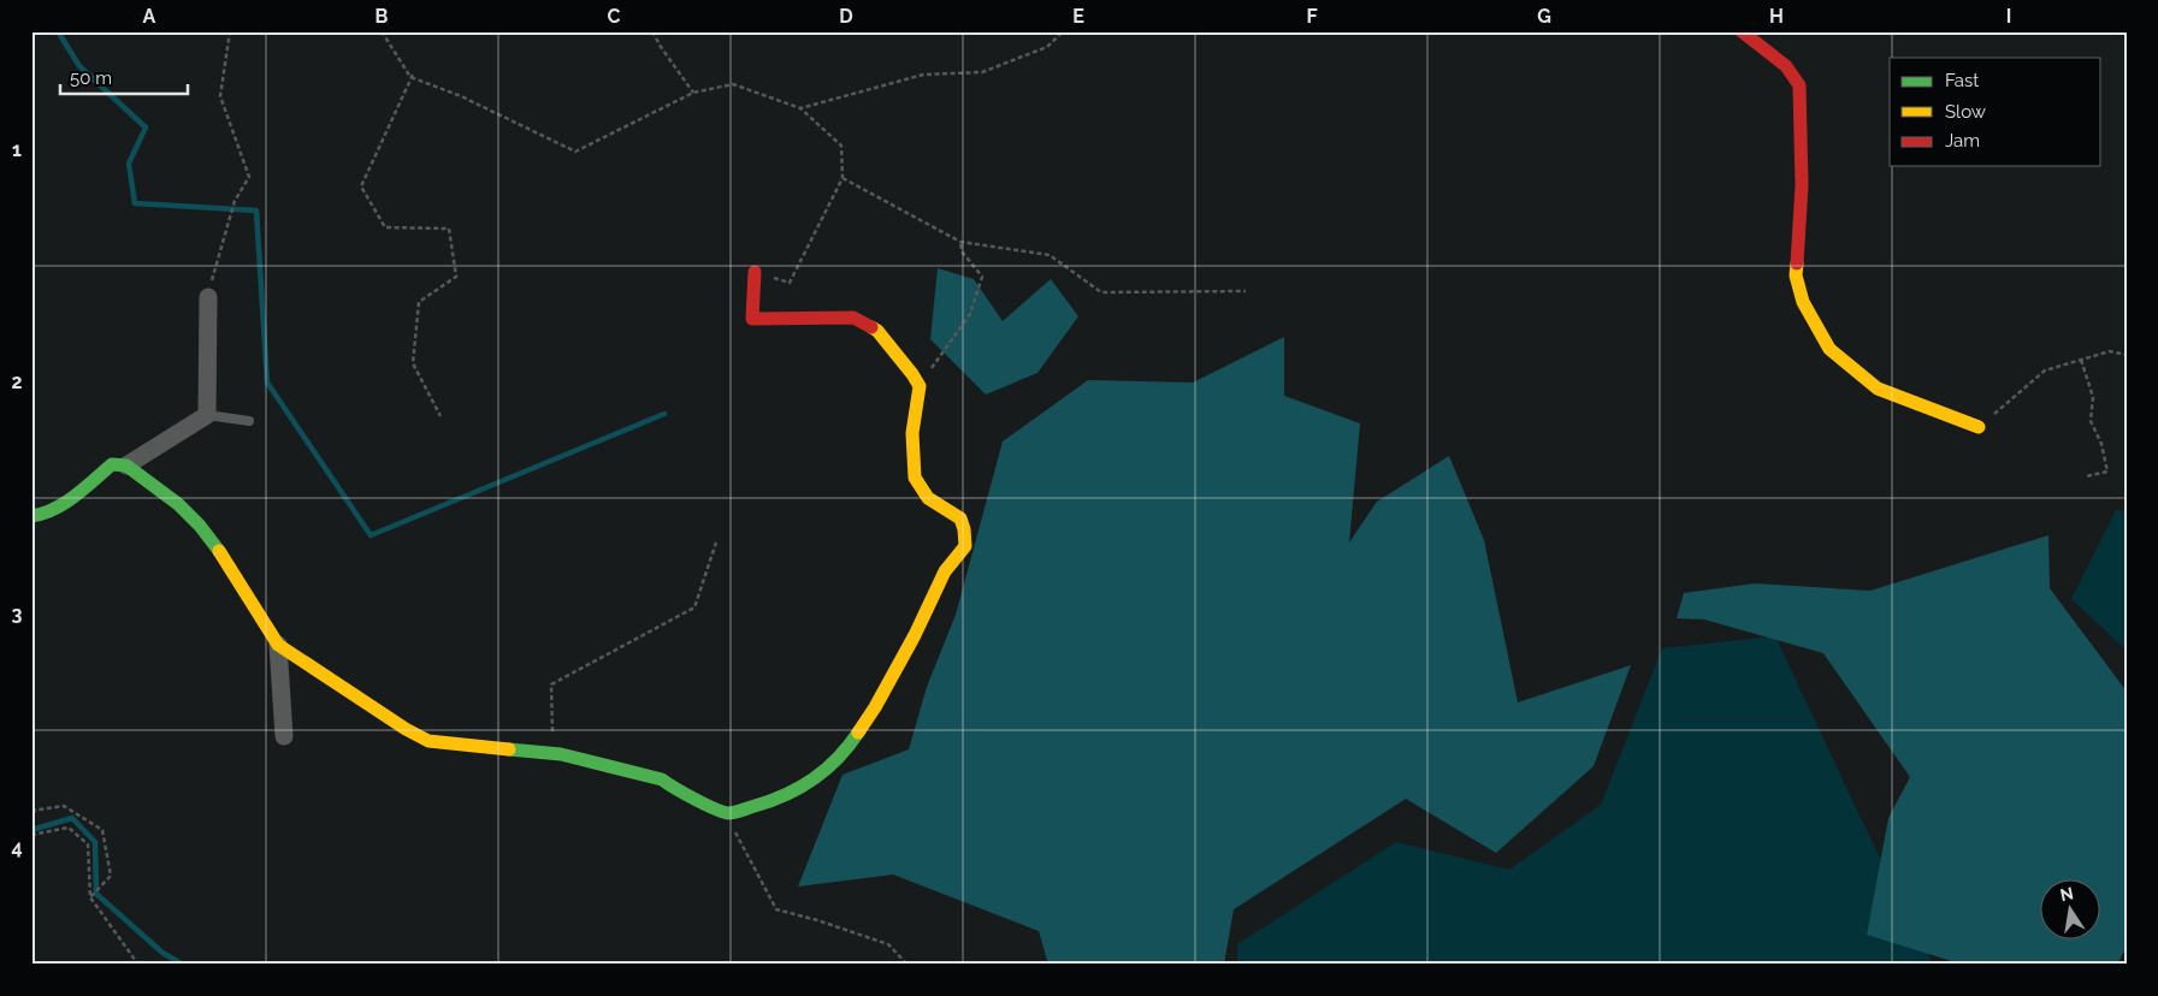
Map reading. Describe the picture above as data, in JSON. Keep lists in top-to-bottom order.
{
  "legend": ["Fast", "Slow", "Jam"],
  "scale_bar": "50 m",
  "north": "top",
  "grid": {
    "columns": [
      "A",
      "B",
      "C",
      "D",
      "E",
      "F",
      "G",
      "H",
      "I"
    ],
    "rows": [
      "1",
      "2",
      "3",
      "4"
    ]
  }
}
